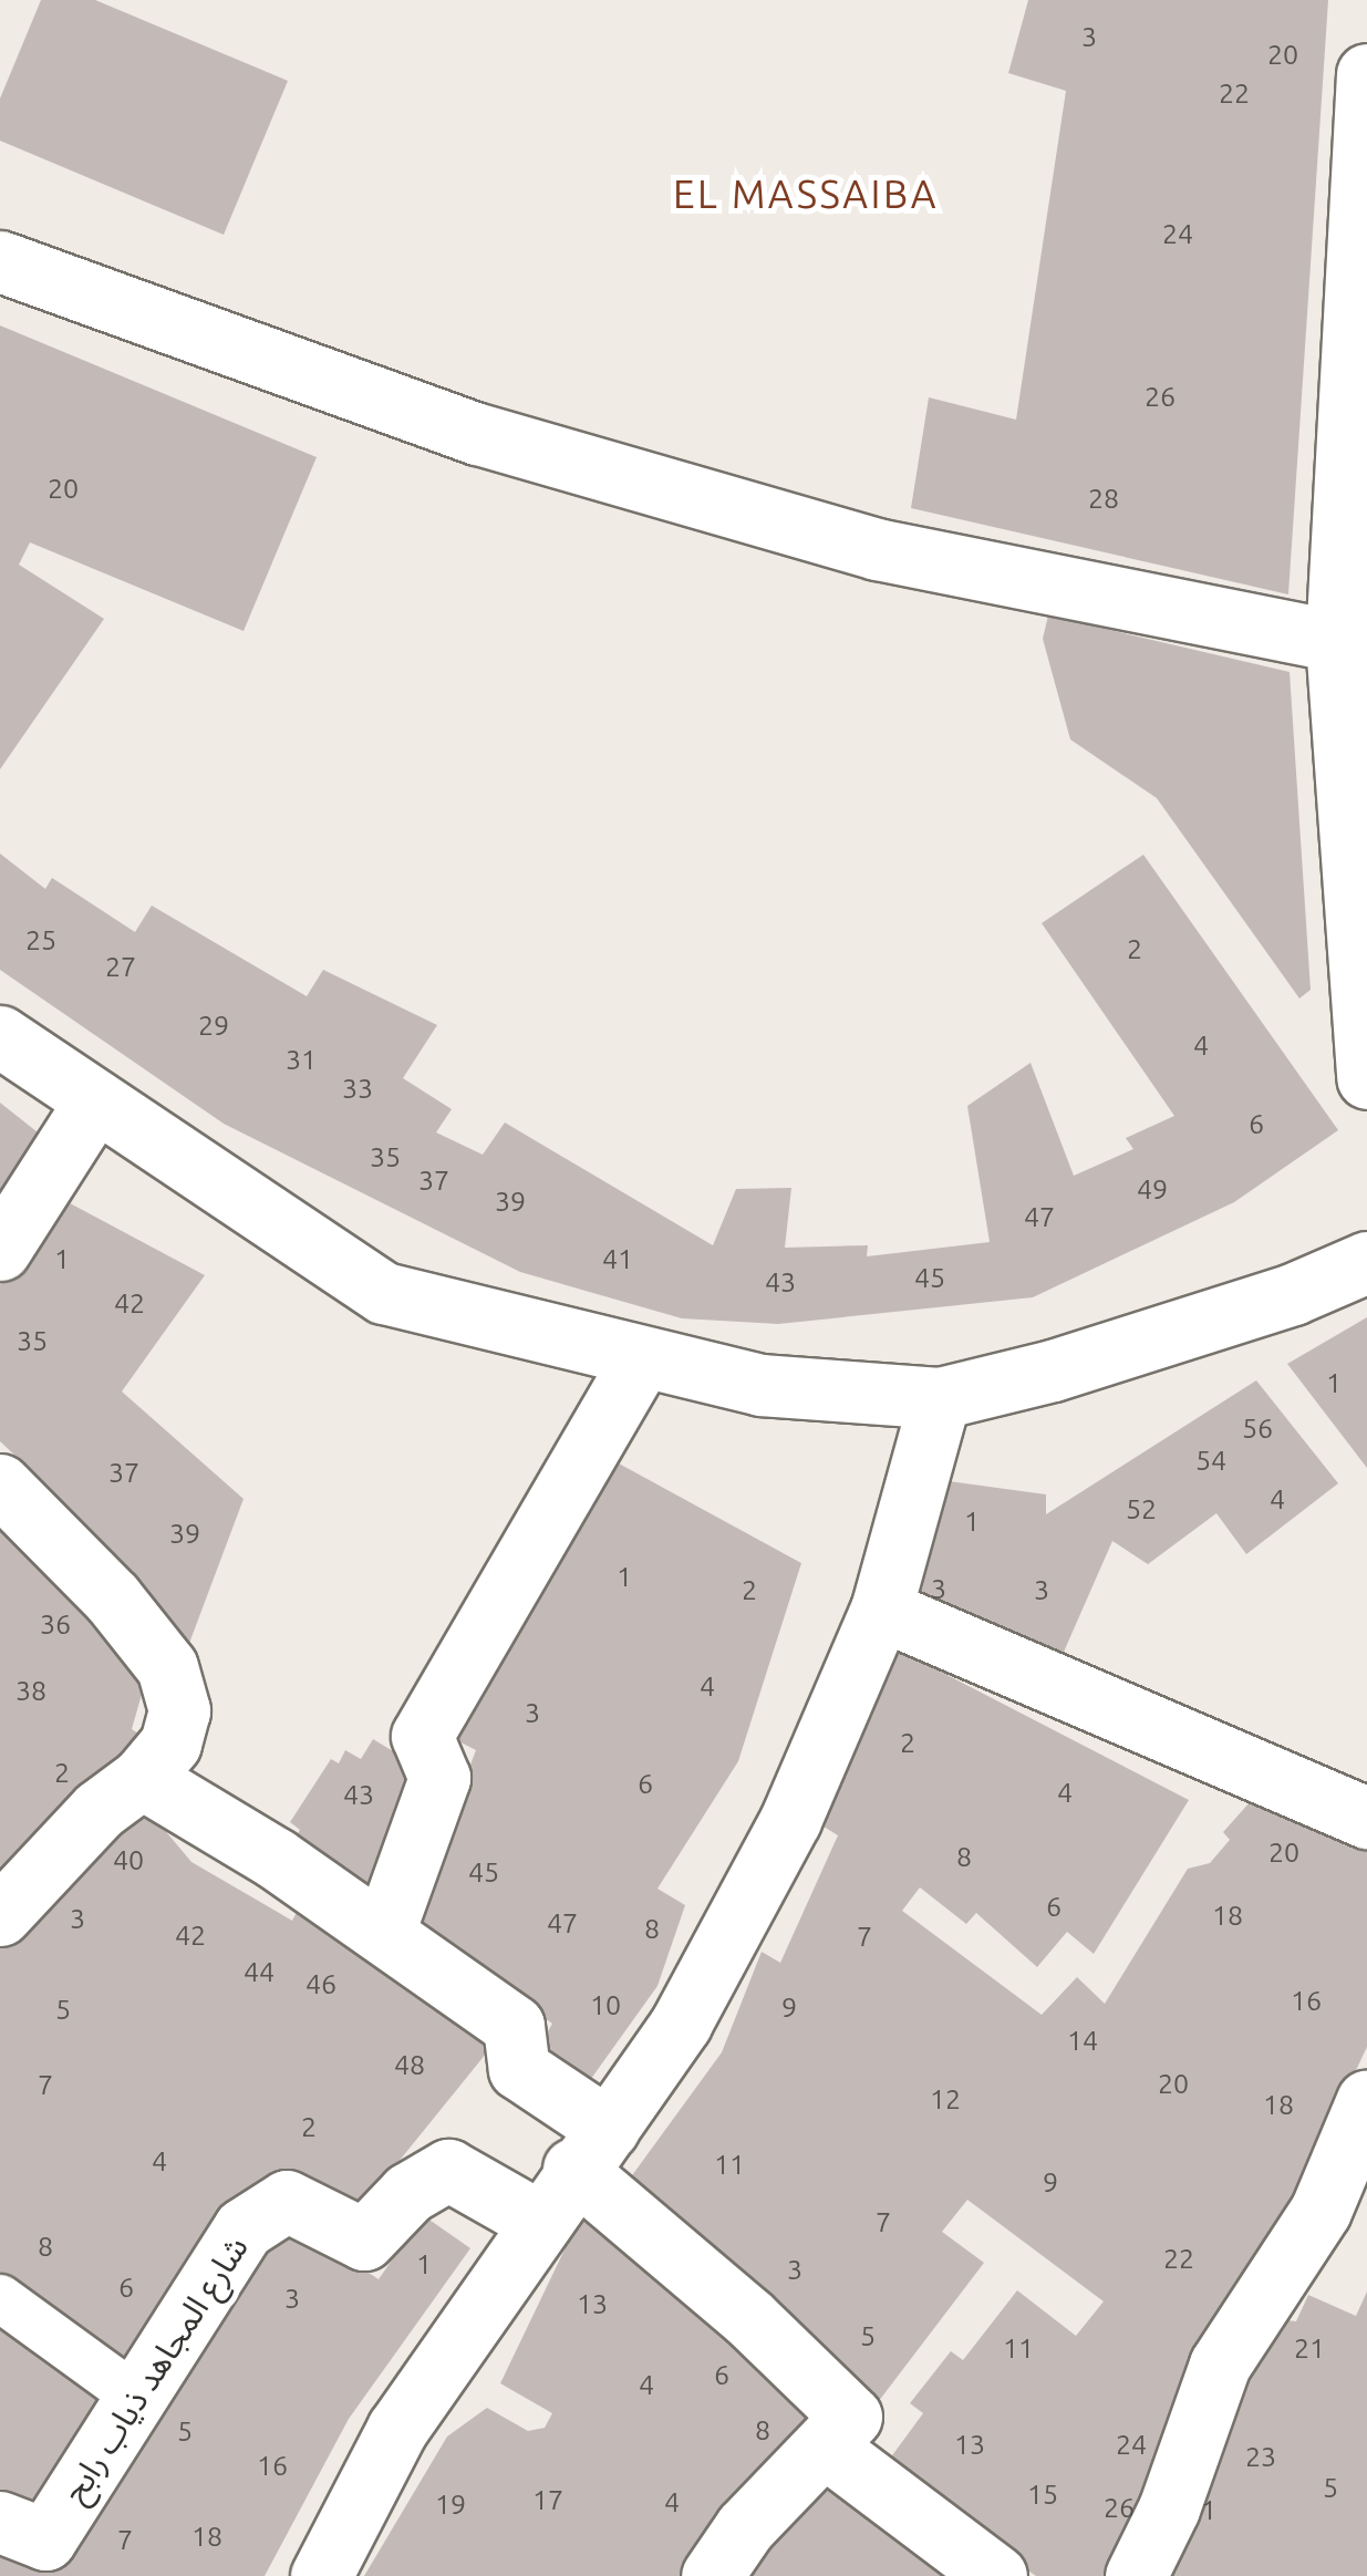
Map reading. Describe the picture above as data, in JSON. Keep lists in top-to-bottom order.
{
  "streets": {
    "street": ["شارع المجاهد ذياب رابح"]
  },
  "districts": ["EL MASSAIBA"],
  "house_numbers": [
    "3",
    "20",
    "22",
    "24",
    "26",
    "20",
    "28",
    "25",
    "2",
    "27",
    "29",
    "4",
    "31",
    "33",
    "6",
    "35",
    "37",
    "49",
    "39",
    "47",
    "1",
    "41",
    "45",
    "43",
    "42",
    "35",
    "1",
    "56",
    "54",
    "37",
    "4",
    "52",
    "1",
    "39",
    "1",
    "3",
    "2",
    "3",
    "36",
    "4",
    "38",
    "3",
    "2",
    "2",
    "6",
    "4",
    "43",
    "20",
    "8",
    "40",
    "45",
    "6",
    "18",
    "3",
    "47",
    "8",
    "42",
    "7",
    "44",
    "46",
    "16",
    "10",
    "9",
    "5",
    "14",
    "48",
    "20",
    "7",
    "12",
    "18",
    "2",
    "4",
    "11",
    "9",
    "7",
    "8",
    "22",
    "1",
    "3",
    "6",
    "3",
    "13",
    "5",
    "11",
    "21",
    "6",
    "4",
    "8",
    "5",
    "13",
    "24",
    "23",
    "16",
    "5",
    "15",
    "17",
    "4",
    "19",
    "26",
    "1",
    "18",
    "7"
  ]
}
